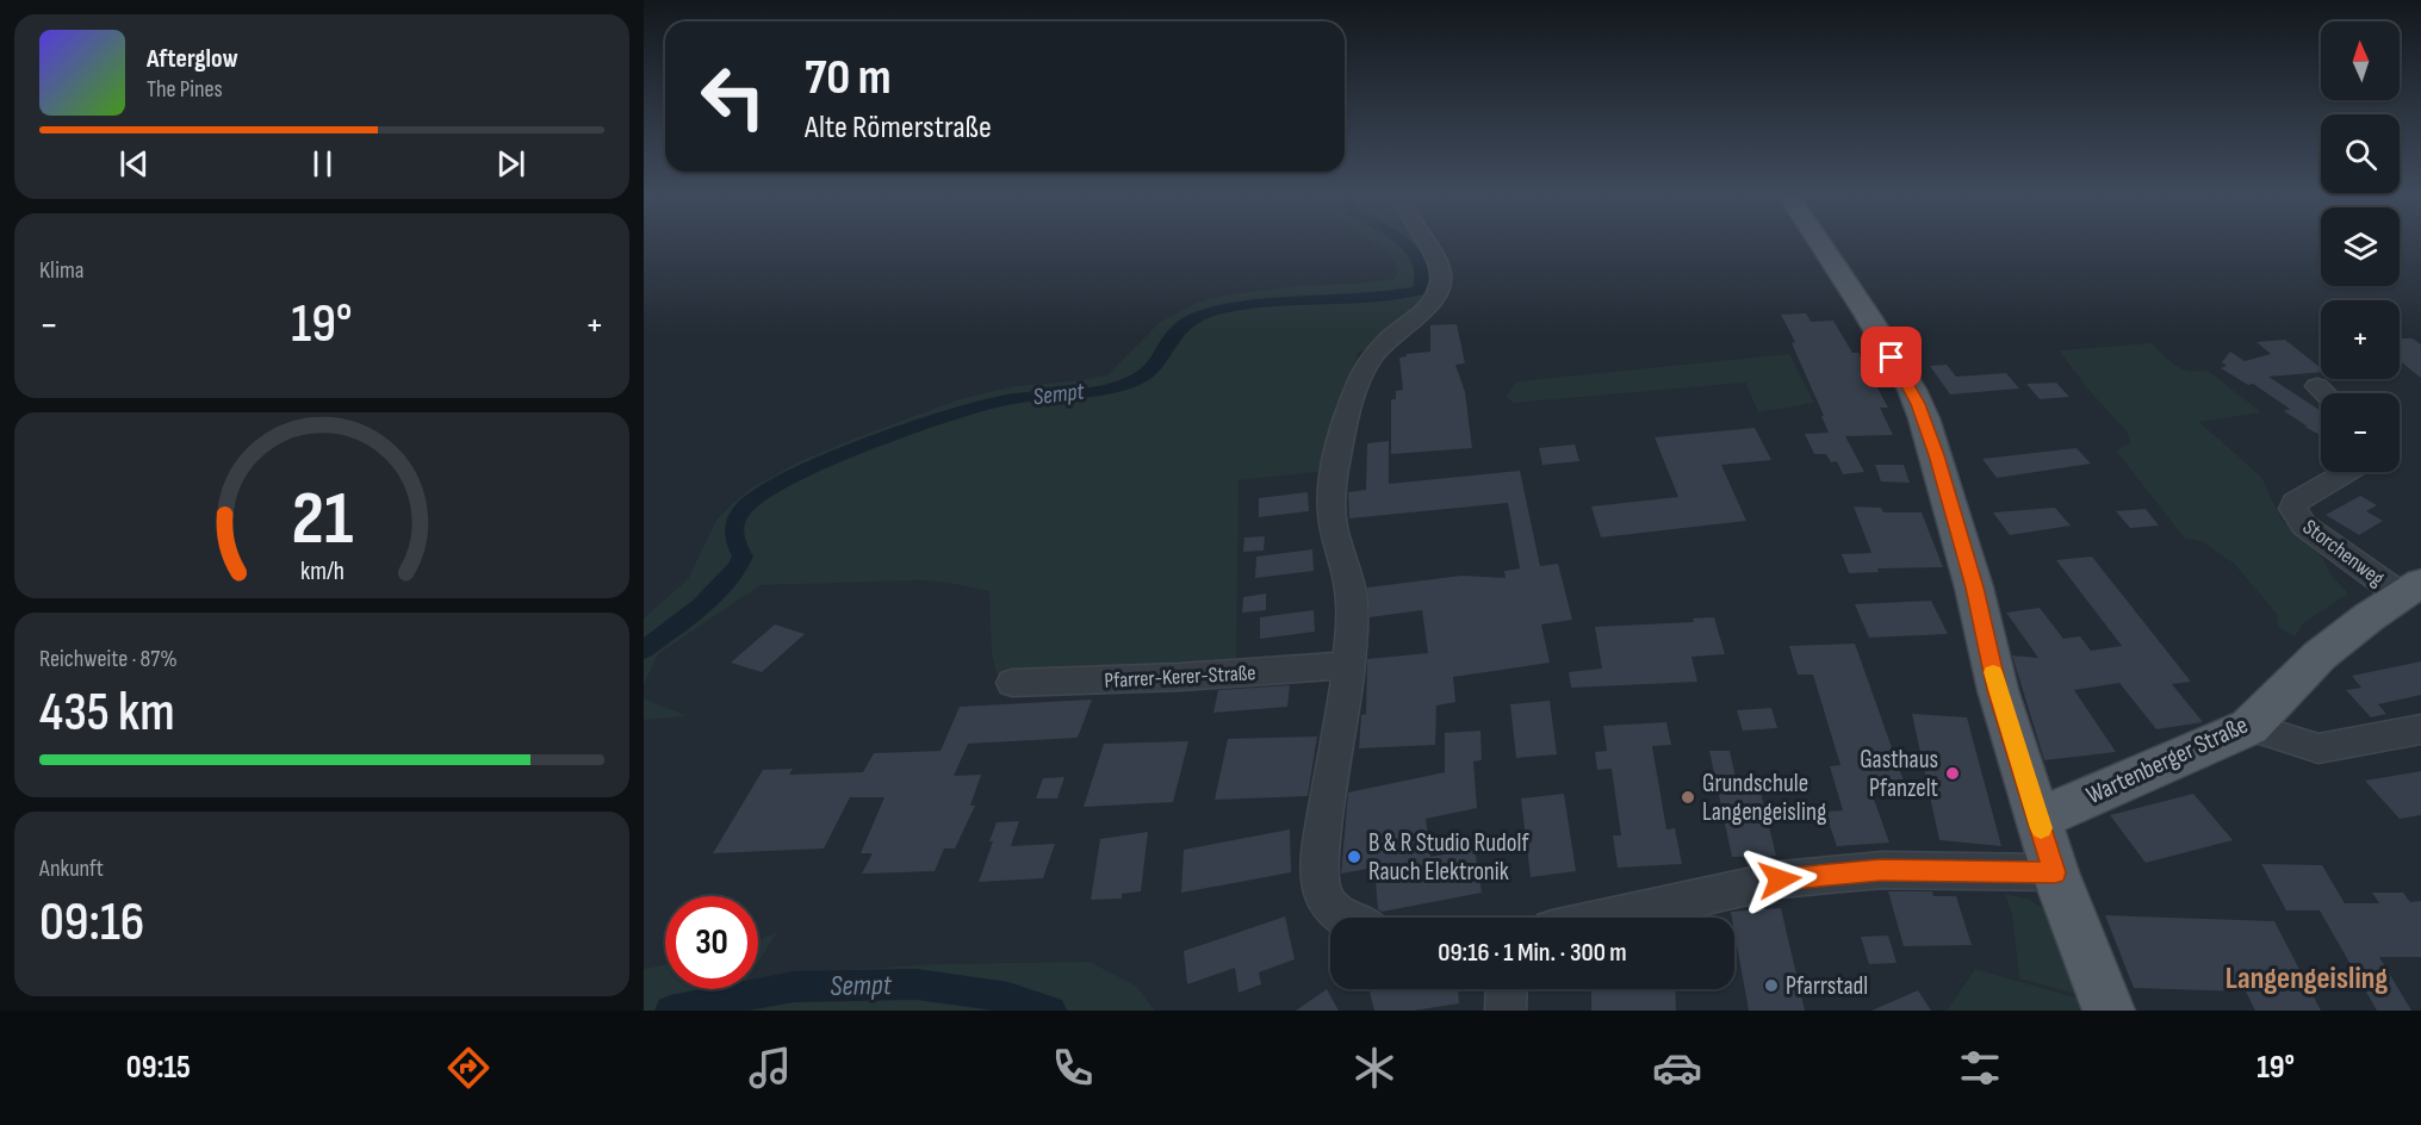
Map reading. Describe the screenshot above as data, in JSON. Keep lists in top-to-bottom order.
{
  "streets": {
    "main road": ["Wartenberger Straße"],
    "street": ["Storchenweg", "Pfarrer-Kerer-Straße"]
  },
  "crossings": [
    ["Storchenweg", "Wartenberger Straße"]
  ],
  "districts": ["Langengeisling"],
  "water": ["Sempt"],
  "places": [
    "Gasthaus Pfanzelt",
    "Grundschule Langengeisling",
    "B & R Studio Rudolf Rauch Elektronik",
    "Pfarrstadl"
  ],
  "north": "top",
  "page": {
    "map_buttons": ["+", "−"],
    "turn": ["70 m", "Alte Römerstraße"],
    "song": ["Afterglow", "The Pines"],
    "tile": [
      "Klima",
      ["Reichweite · 87%", "435 km"],
      ["Ankunft", "09:16"]
    ],
    "heat": ["−", "19°", "+"],
    "limit": "30",
    "trip": "09:16 · 1 Min. · 300 m",
    "tabs": ["09:15", "19°"],
    "gauge": ["21", "km/h"]
  }
}
